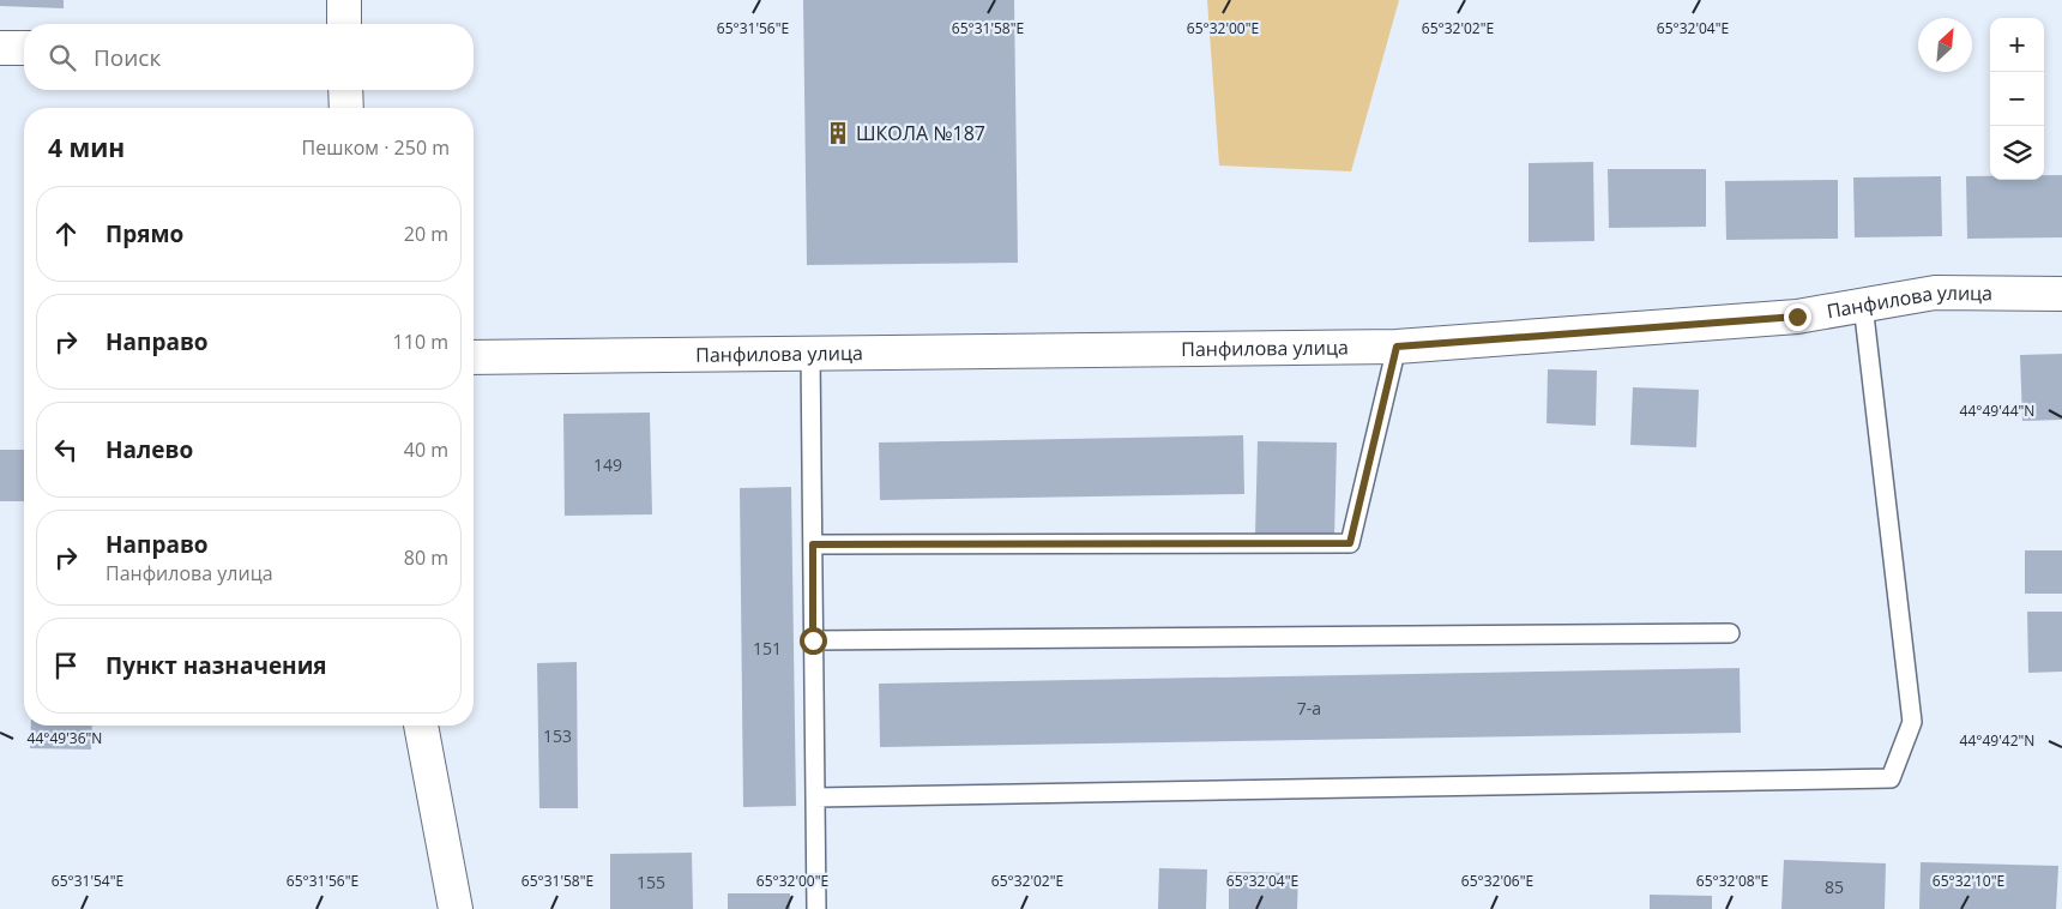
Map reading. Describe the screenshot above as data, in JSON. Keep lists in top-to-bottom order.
{
  "streets": {
    "street": ["Панфилова улица"]
  },
  "places": {
    "building": ["ШКОЛА №187"]
  },
  "house_numbers": [
    "149",
    "151",
    "7-а",
    "153",
    "155",
    "85"
  ],
  "north": "top right",
  "page": {
    "map_buttons": ["+", "−"],
    "search": "Поиск",
    "heading": ["4 мин", "Пешком · 250 m"],
    "list": [
      ["Прямо", "20 m"],
      ["Направо", "110 m"],
      ["Налево", "40 m"],
      ["Направо", "Панфилова улица", "80 m"],
      "Пункт назначения"
    ]
  },
  "coordinates": [
    "65°31'56\"E",
    "65°31'58\"E",
    "65°32'00\"E",
    "65°32'02\"E",
    "65°32'04\"E",
    "44°49'44\"N",
    "44°49'36\"N",
    "44°49'42\"N",
    "65°31'54\"E",
    "65°32'06\"E",
    "65°32'08\"E",
    "65°32'10\"E"
  ]
}
